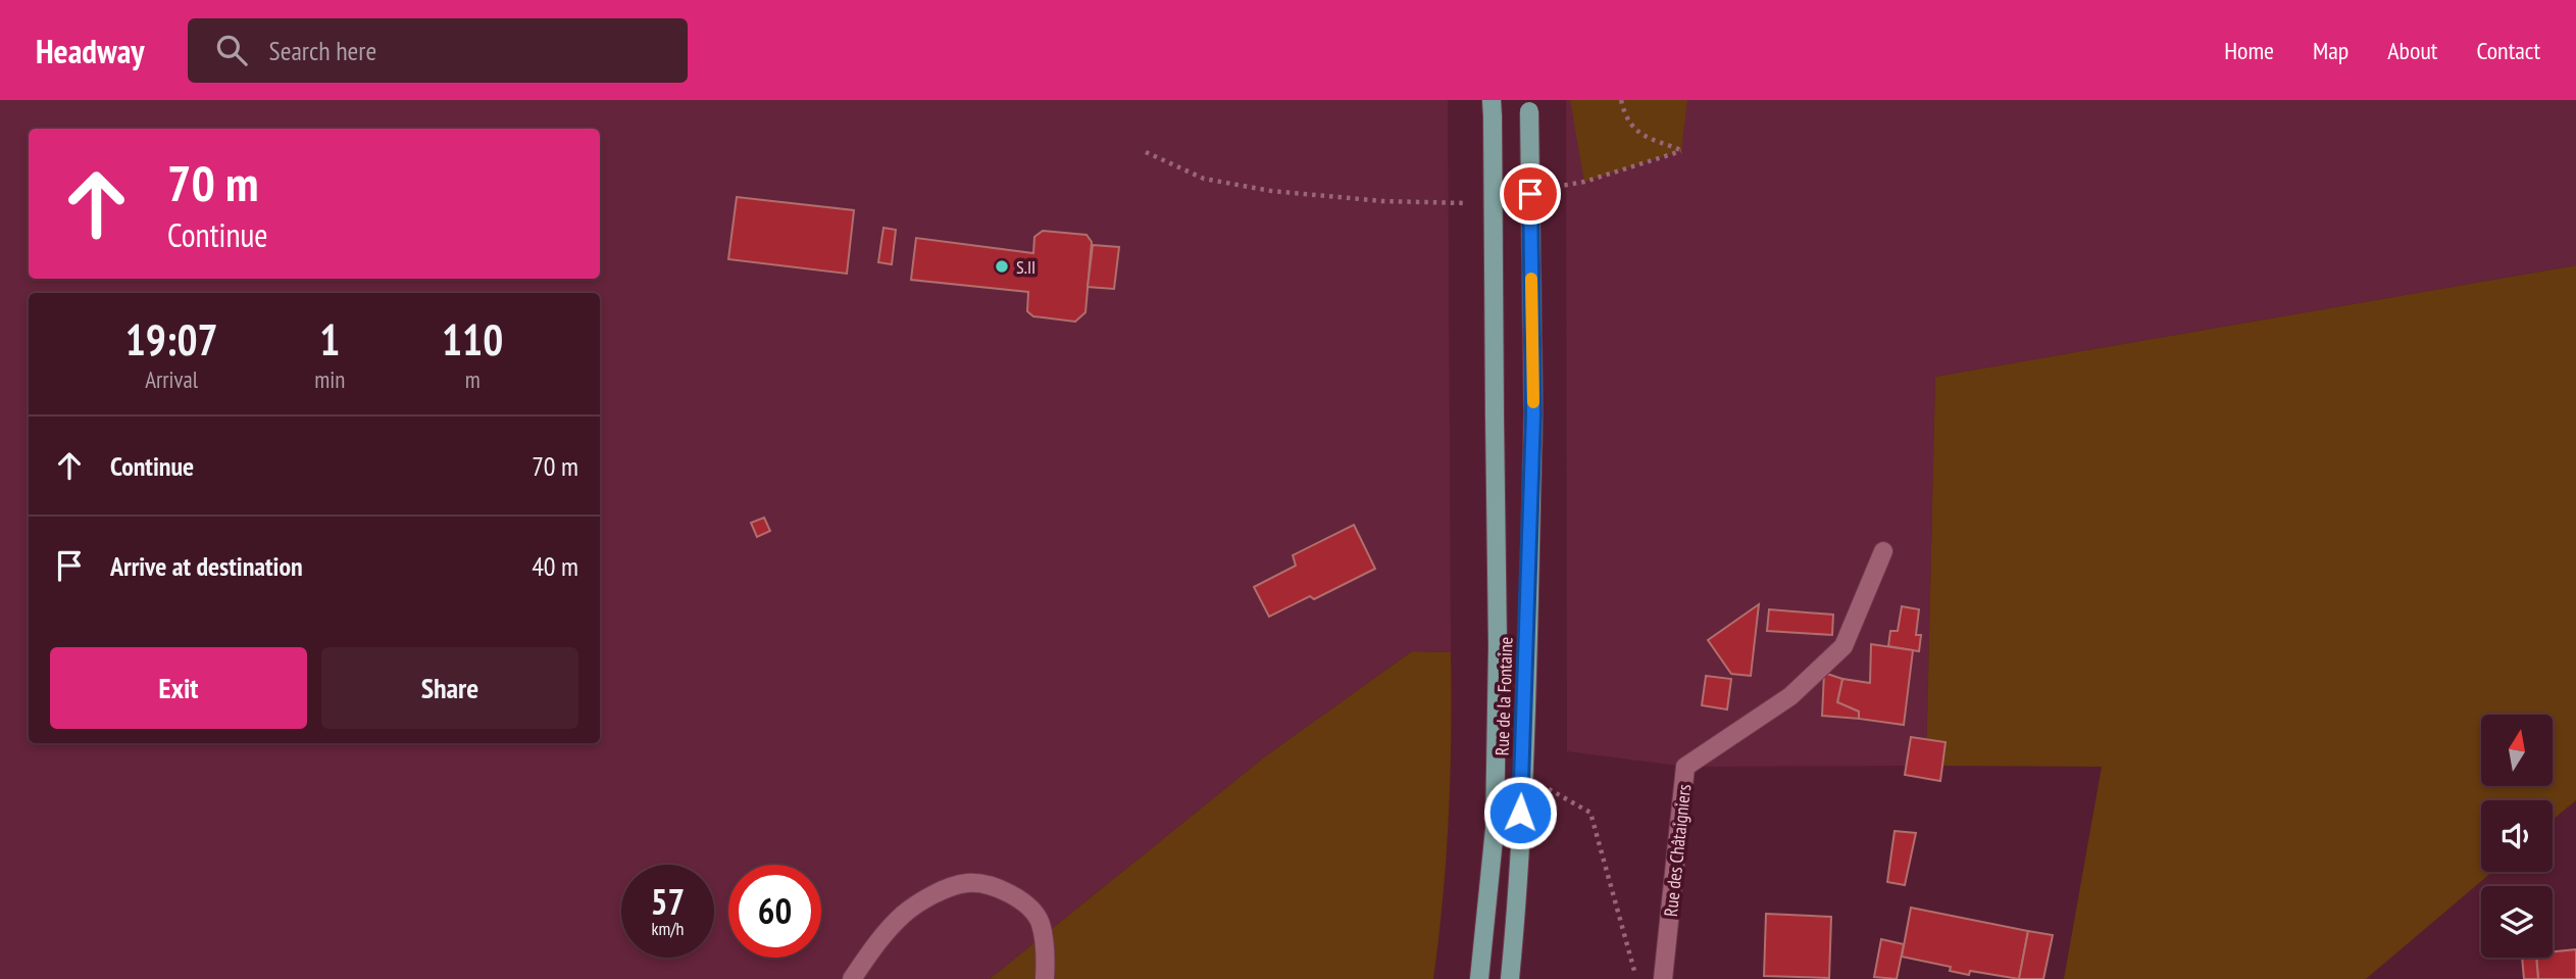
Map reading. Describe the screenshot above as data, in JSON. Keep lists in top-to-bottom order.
{
  "streets": {
    "main road": ["Rue de la Fontaine"],
    "street": ["Rue des Châtaigniers"]
  },
  "places": ["S.II"],
  "north": "top",
  "page": {
    "header": "Headway",
    "search": "Search here",
    "nav": [
      "Home",
      "Map",
      "About",
      "Contact"
    ],
    "turn": ["70 m", "Continue"],
    "eta": [
      "19:07",
      "Arrival",
      "1",
      "min",
      "110",
      "m"
    ],
    "list": [
      {
        "name": "Continue",
        "value": "70 m"
      },
      {
        "name": "Arrive at destination",
        "value": "40 m"
      }
    ],
    "buttons": ["Exit", "Share"],
    "speed": "57 km/h",
    "limit": "60"
  }
}
